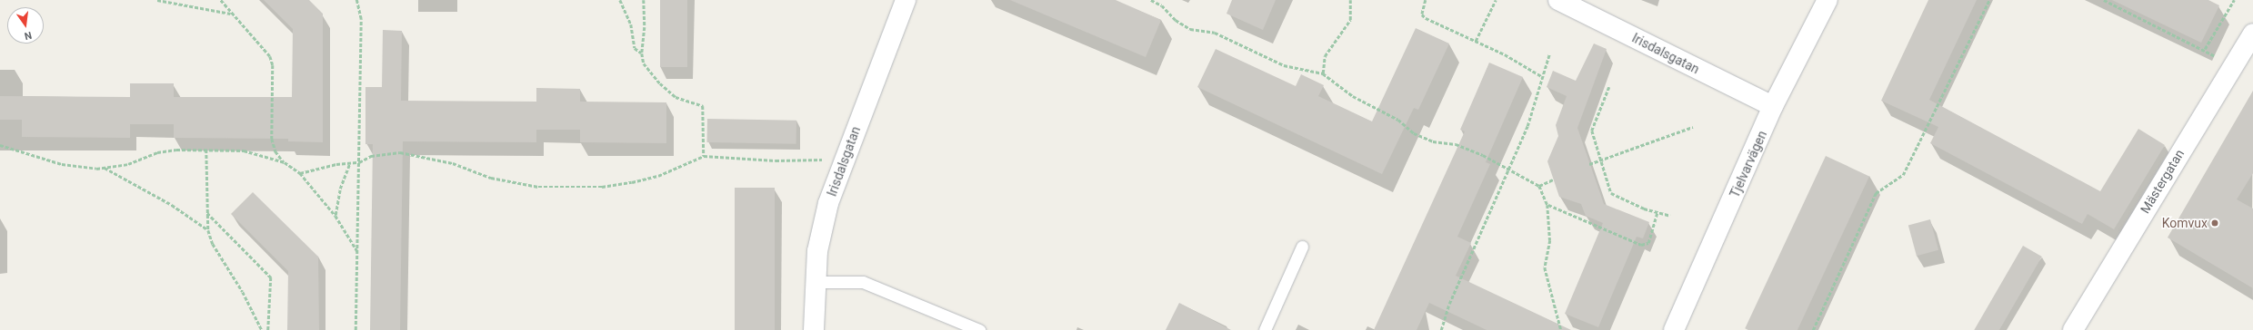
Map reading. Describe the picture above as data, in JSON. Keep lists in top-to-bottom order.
{
  "streets": {
    "street": ["Irisdalsgatan", "Tjelvarvägen", "Mästergatan"]
  },
  "crossings": [
    ["Irisdalsgatan", "Tjelvarvägen"]
  ],
  "places": ["Komvux"],
  "north": "bottom"
}
